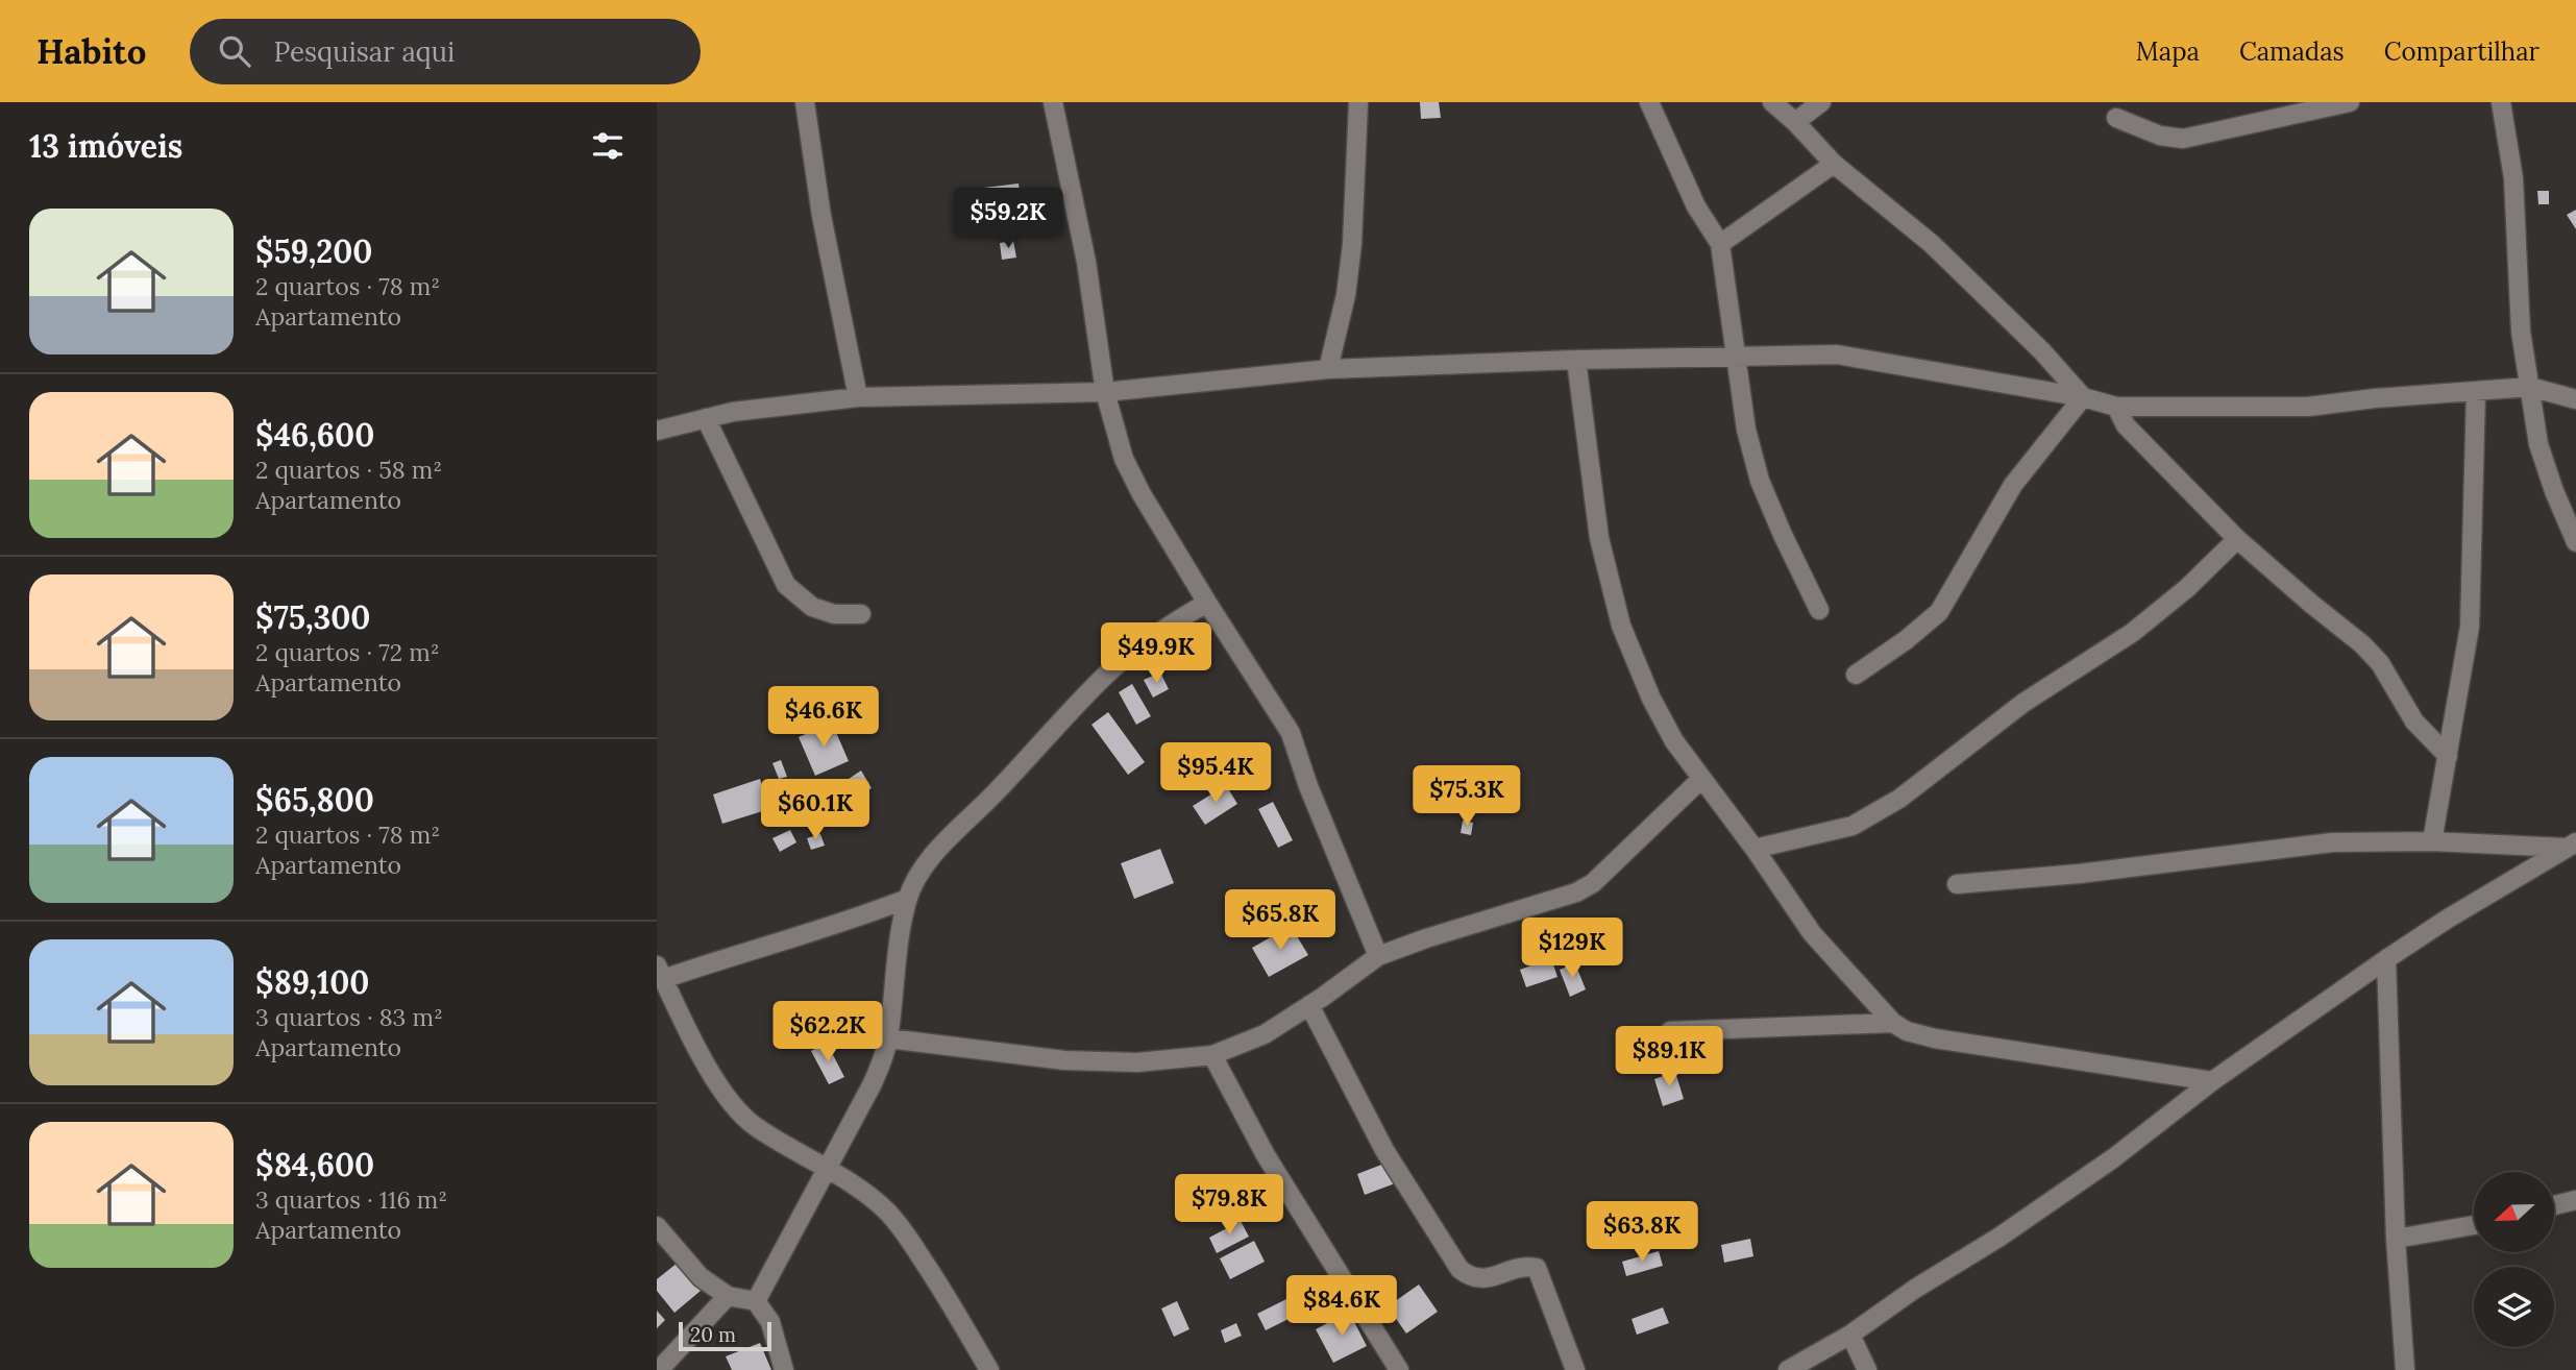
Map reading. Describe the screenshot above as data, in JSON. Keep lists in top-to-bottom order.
{
  "scale_bar": "20 m",
  "north": "left",
  "page": {
    "header": "Habito",
    "search": "Pesquisar aqui",
    "nav": ["Mapa", "Camadas", "Compartilhar"],
    "heading": "13 imóveis",
    "price": [
      "$59.2K",
      "$49.9K",
      "$46.6K",
      "$95.4K",
      "$75.3K",
      "$60.1K",
      "$65.8K",
      "$129K",
      "$62.2K",
      "$89.1K",
      "$79.8K",
      "$63.8K",
      "$84.6K"
    ],
    "list": [
      {
        "name": "$59,200",
        "note": "2 quartos · 78 m² · Apartamento"
      },
      {
        "name": "$46,600",
        "note": "2 quartos · 58 m² · Apartamento"
      },
      {
        "name": "$75,300",
        "note": "2 quartos · 72 m² · Apartamento"
      },
      {
        "name": "$65,800",
        "note": "2 quartos · 78 m² · Apartamento"
      },
      {
        "name": "$89,100",
        "note": "3 quartos · 83 m² · Apartamento"
      },
      {
        "name": "$84,600",
        "note": "3 quartos · 116 m² · Apartamento"
      }
    ],
    "scale": "20 m"
  }
}
